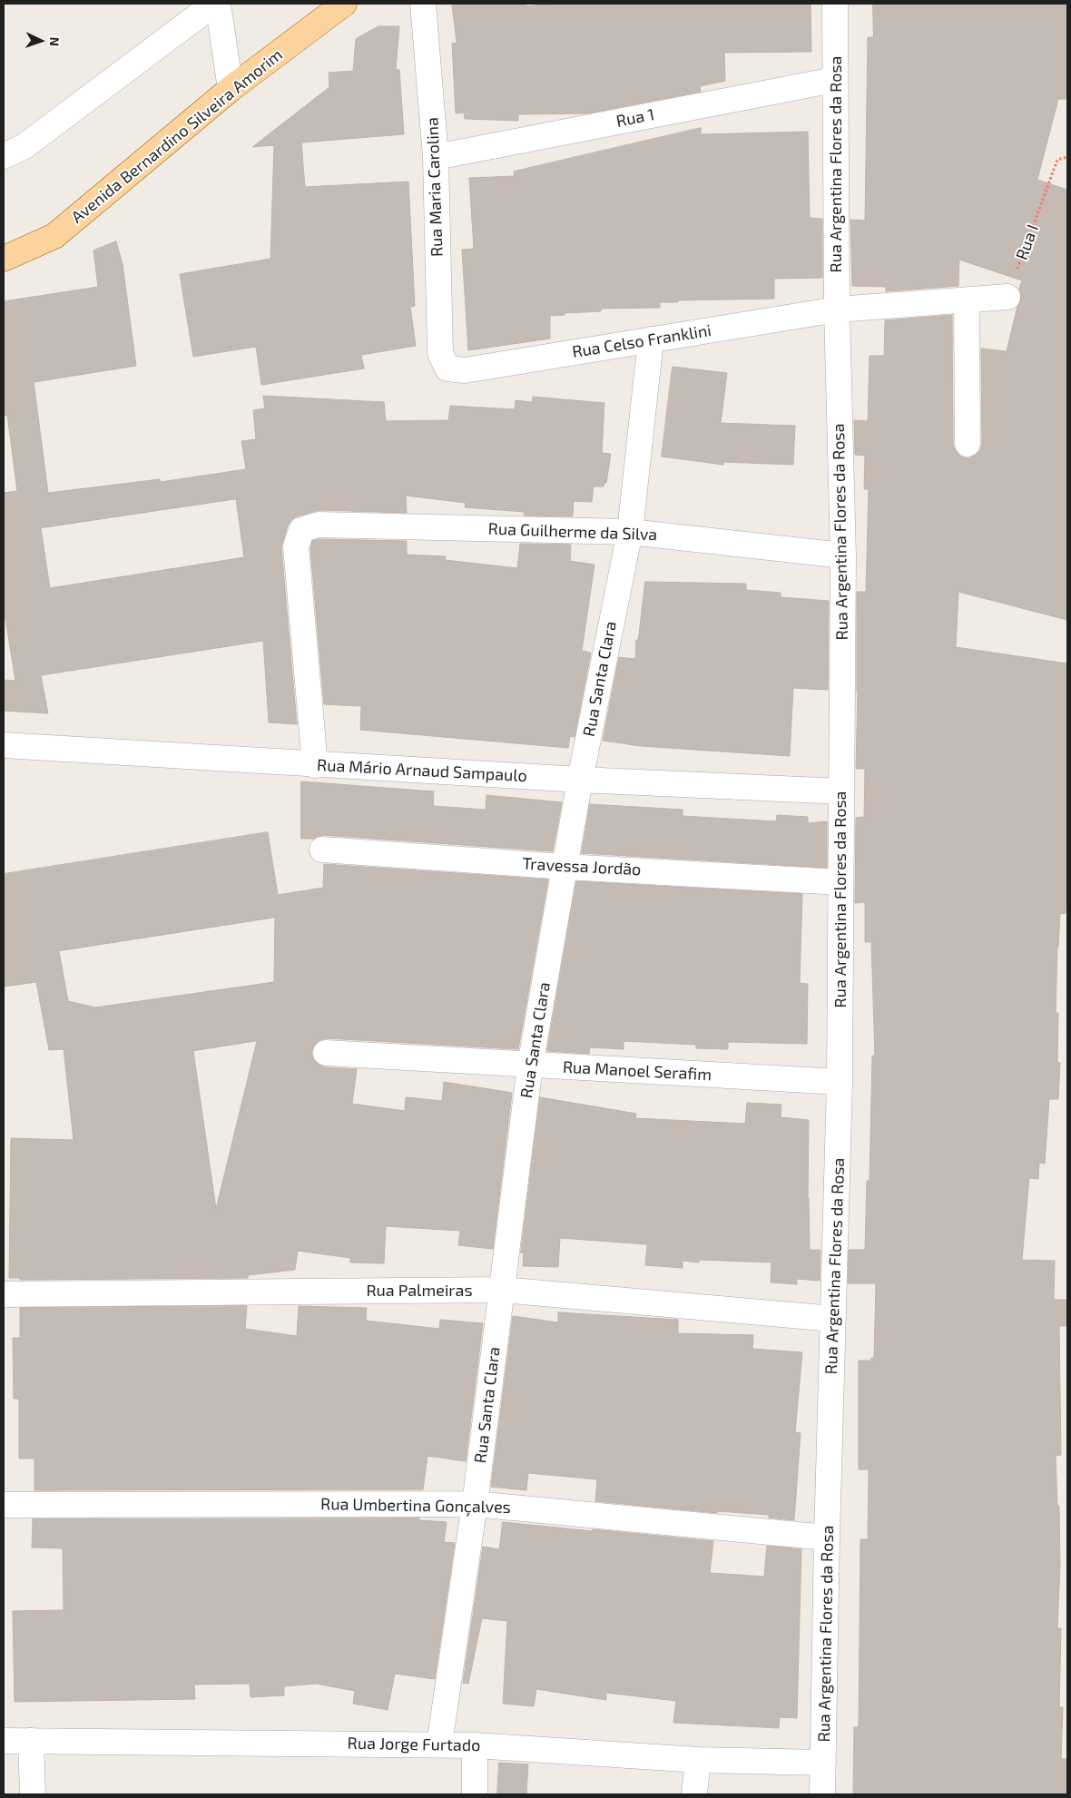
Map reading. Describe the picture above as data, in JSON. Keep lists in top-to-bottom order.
{
  "streets": {
    "main road": ["Avenida Bernardino Silveira Amorim"],
    "street": [
      "Rua 1",
      "Rua Argentina Flores da Rosa",
      "Rua Maria Carolina",
      "Rua Celso Franklini",
      "Rua Guilherme da Silva",
      "Rua Santa Clara",
      "Rua Mário Arnaud Sampaulo",
      "Travessa Jordão",
      "Rua Manoel Serafim",
      "Rua Palmeiras",
      "Rua Umbertina Gonçalves",
      "Rua Jorge Furtado"
    ],
    "path": ["Rua I"]
  },
  "crossings": [
    ["Rua 1", "Rua Argentina Flores da Rosa"],
    ["Rua 1", "Rua Maria Carolina"],
    ["Rua Argentina Flores da Rosa", "Rua Celso Franklini"],
    ["Rua Argentina Flores da Rosa", "Rua Guilherme da Silva"],
    ["Rua Argentina Flores da Rosa", "Rua Mário Arnaud Sampaulo"],
    ["Rua Argentina Flores da Rosa", "Travessa Jordão"],
    ["Rua Argentina Flores da Rosa", "Rua Manoel Serafim"],
    ["Rua Argentina Flores da Rosa", "Rua Palmeiras"],
    ["Rua Argentina Flores da Rosa", "Rua Umbertina Gonçalves"],
    ["Rua Argentina Flores da Rosa", "Rua Jorge Furtado"],
    ["Rua Maria Carolina", "Rua Celso Franklini"],
    ["Rua Celso Franklini", "Rua Santa Clara"],
    ["Rua Guilherme da Silva", "Rua Santa Clara"],
    ["Rua Guilherme da Silva", "Rua Mário Arnaud Sampaulo"],
    ["Rua Santa Clara", "Rua Mário Arnaud Sampaulo"],
    ["Rua Santa Clara", "Travessa Jordão"],
    ["Rua Santa Clara", "Rua Manoel Serafim"],
    ["Rua Santa Clara", "Rua Palmeiras"],
    ["Rua Santa Clara", "Rua Umbertina Gonçalves"],
    ["Rua Santa Clara", "Rua Jorge Furtado"]
  ],
  "north": "right"
}
